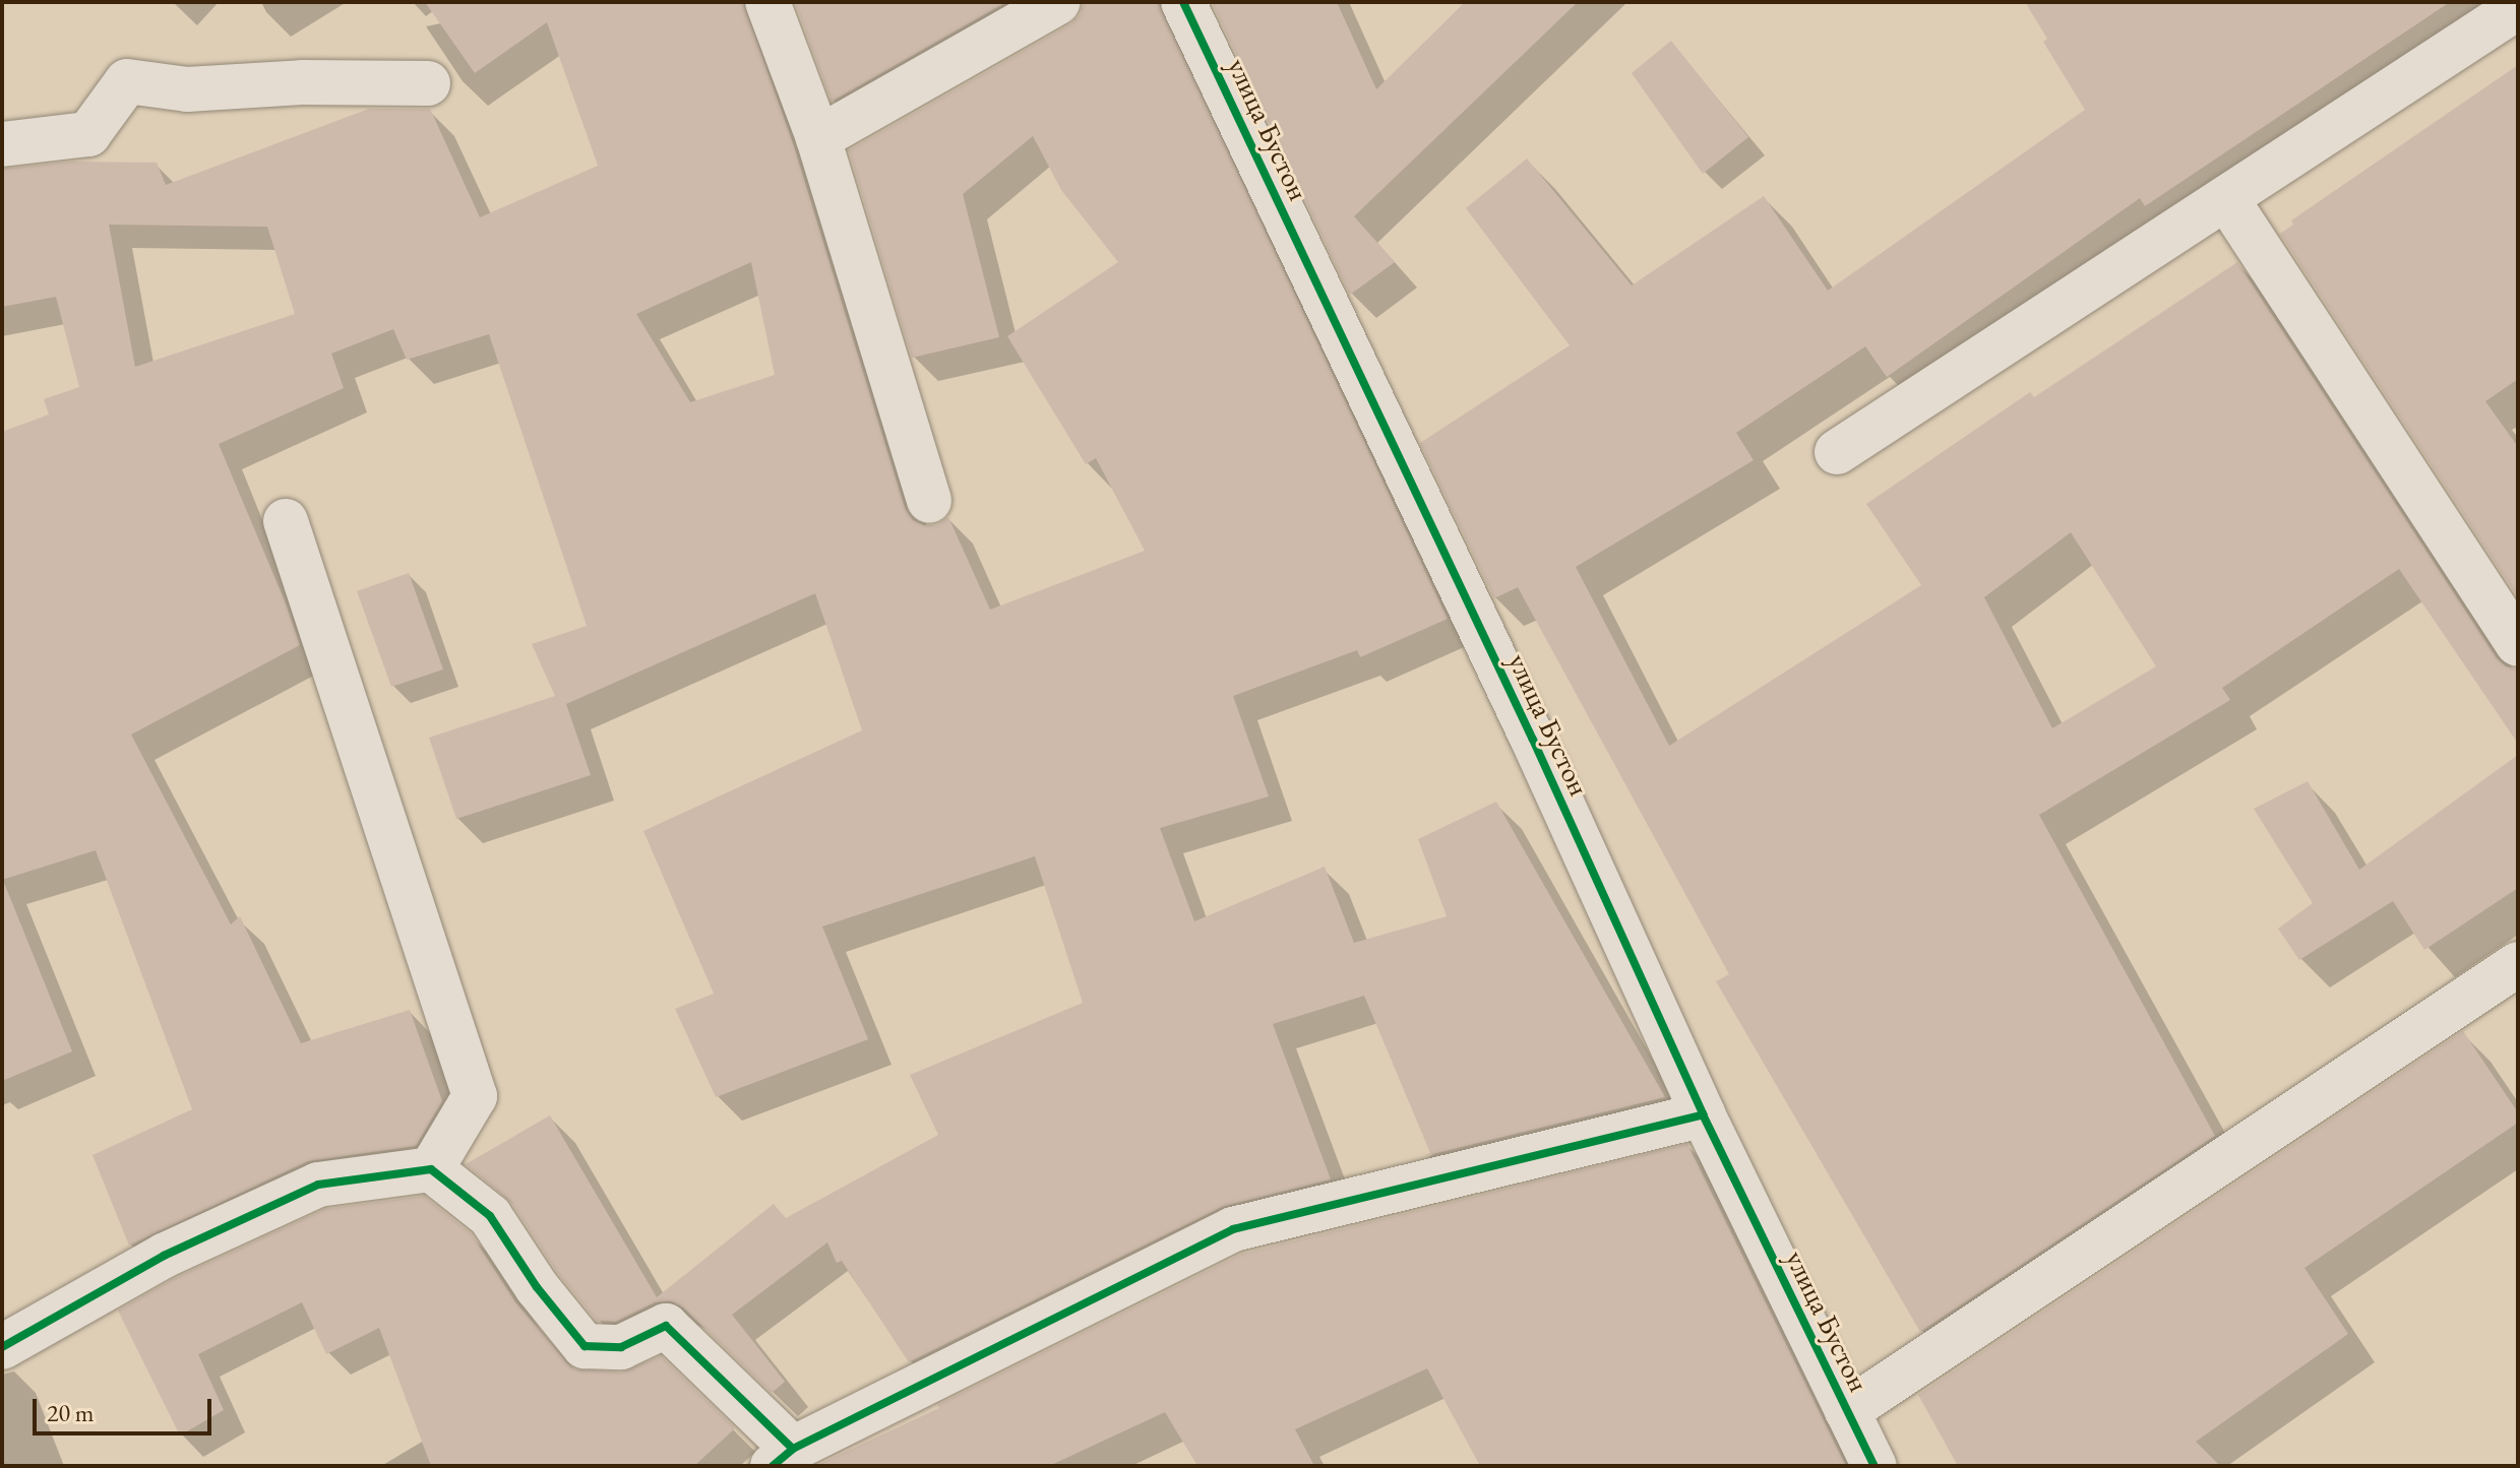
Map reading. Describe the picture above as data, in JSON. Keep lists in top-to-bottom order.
{
  "streets": {
    "street": ["улица Бустон"]
  },
  "scale_bar": "20 m"
}
